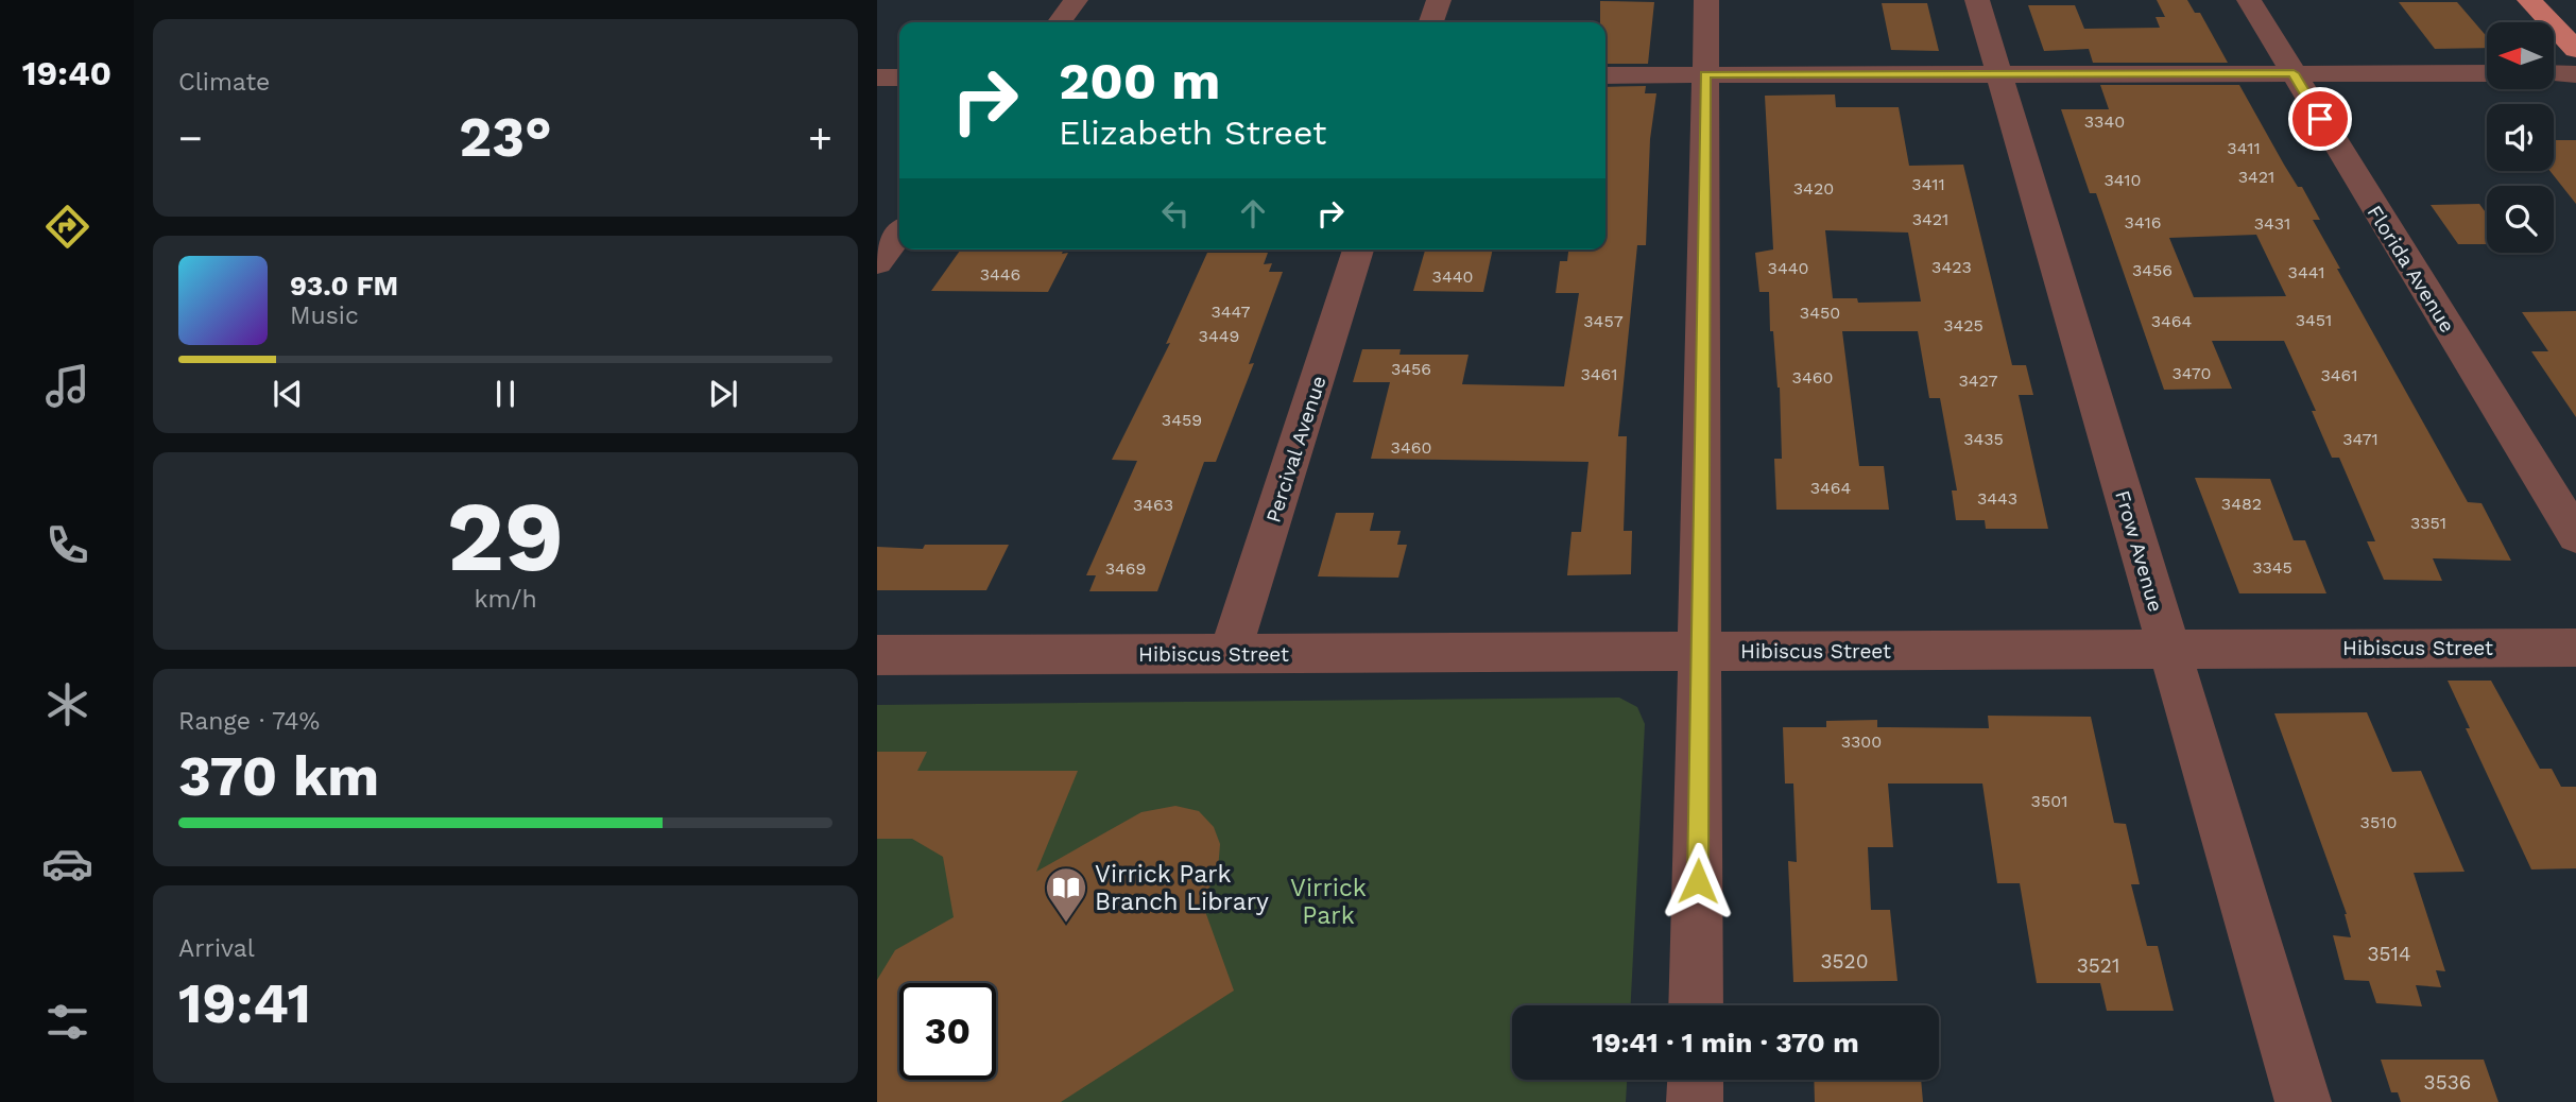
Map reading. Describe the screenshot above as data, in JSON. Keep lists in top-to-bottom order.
{
  "streets": {
    "street": [
      "Florida Avenue",
      "Percival Avenue",
      "Frow Avenue",
      "Hibiscus Street"
    ]
  },
  "crossings": [
    ["Percival Avenue", "Hibiscus Street"],
    ["Frow Avenue", "Hibiscus Street"]
  ],
  "parks": ["Virrick Park"],
  "places": {
    "library": ["Virrick Park Branch Library"]
  },
  "house_numbers": [
    "3340",
    "3411",
    "3421",
    "3410",
    "3411",
    "3420",
    "3421",
    "3416",
    "3431",
    "3423",
    "3440",
    "3456",
    "3441",
    "3446",
    "3440",
    "3447",
    "3450",
    "3451",
    "3457",
    "3464",
    "3425",
    "3449",
    "3456",
    "3470",
    "3461",
    "3461",
    "3460",
    "3427",
    "3459",
    "3435",
    "3471",
    "3460",
    "3464",
    "3443",
    "3482",
    "3463",
    "3351",
    "3345",
    "3469",
    "3300",
    "3501",
    "3510",
    "3514",
    "3520",
    "3521",
    "3536"
  ],
  "north": "left",
  "page": {
    "tabs": "19:40",
    "tile": [
      "Climate",
      ["29", "km/h"],
      ["Range · 74%", "370 km"],
      ["Arrival", "19:41"]
    ],
    "turn": ["200 m", "Elizabeth Street"],
    "heat": ["−", "23°", "+"],
    "song": ["93.0 FM", "Music"],
    "limit": "30",
    "trip": "19:41 · 1 min · 370 m"
  }
}
